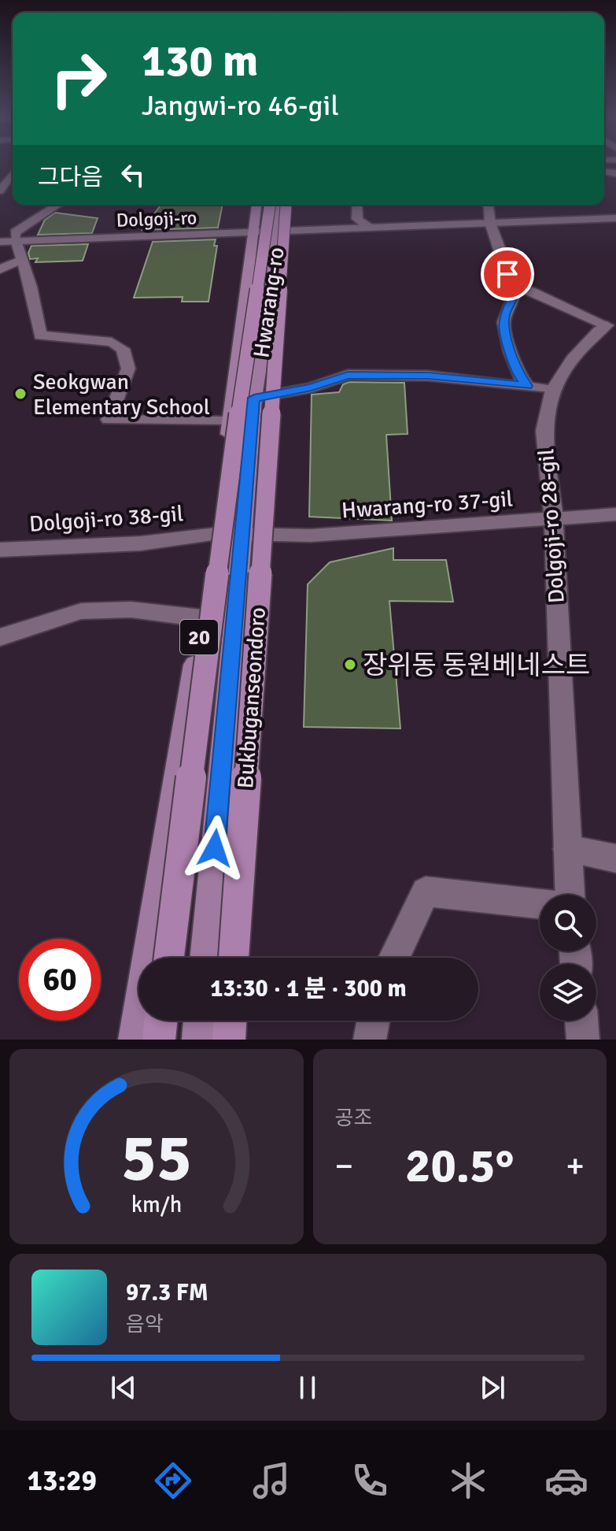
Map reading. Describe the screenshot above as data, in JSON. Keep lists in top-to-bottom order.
{
  "streets": {
    "highway": ["Bukbuganseondoro"],
    "main road": ["Hwarang-ro", "20"],
    "street": [
      "Dolgoji-ro",
      "Hwarang-ro 37-gil",
      "Dolgoji-ro 38-gil",
      "Dolgoji-ro 28-gil"
    ]
  },
  "crossings": [
    ["Dolgoji-ro", "Hwarang-ro"],
    ["Hwarang-ro", "Hwarang-ro 37-gil"],
    ["Hwarang-ro", "Dolgoji-ro 38-gil"],
    ["Hwarang-ro 37-gil", "Dolgoji-ro 28-gil"]
  ],
  "places": ["Seokgwan Elementary School", "장위동 동원베네스트"],
  "page": {
    "turn": ["130 m", "Jangwi-ro 46-gil"],
    "then": "그다음",
    "limit": "60",
    "trip": "13:30 · 1 분 · 300 m",
    "tile": "공조",
    "heat": ["−", "20.5°", "+"],
    "song": ["97.3 FM", "음악"],
    "tabs": "13:29",
    "gauge": ["55", "km/h"]
  }
}
